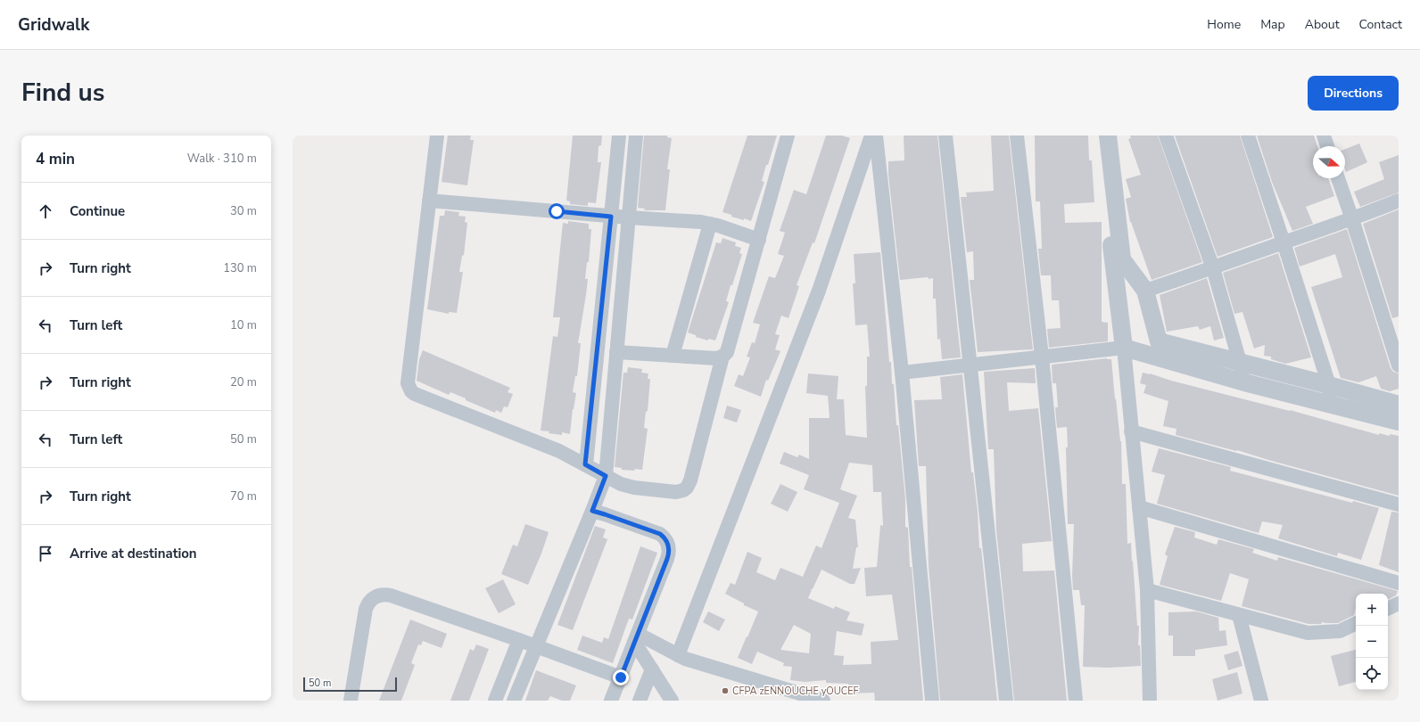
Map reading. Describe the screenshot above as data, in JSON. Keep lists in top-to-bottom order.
{
  "places": ["CFPA zENNOUCHE yOUCEF"],
  "scale_bar": "50 m",
  "north": "right",
  "page": {
    "header": "Gridwalk",
    "nav": [
      "Home",
      "Map",
      "About",
      "Contact"
    ],
    "title": "Find us",
    "buttons": "Directions",
    "heading": ["4 min", "Walk · 310 m"],
    "list": [
      ["Continue", "30 m"],
      ["Turn right", "130 m"],
      ["Turn left", "10 m"],
      ["Turn right", "20 m"],
      ["Turn left", "50 m"],
      ["Turn right", "70 m"],
      "Arrive at destination"
    ],
    "map_buttons": ["+", "−"],
    "scale": "50 m"
  }
}
